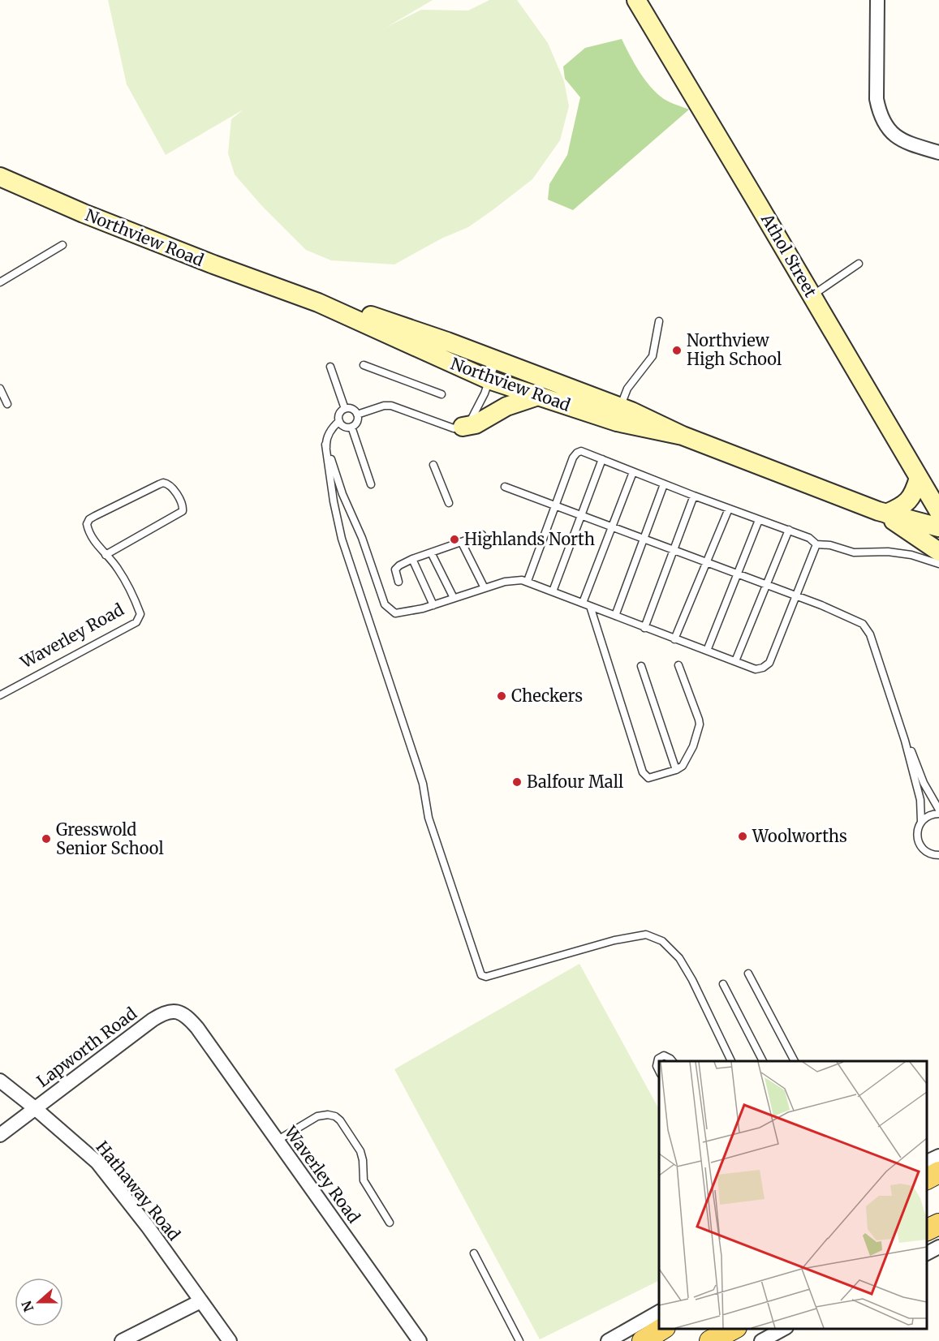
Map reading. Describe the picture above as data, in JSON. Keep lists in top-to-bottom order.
{
  "streets": {
    "main road": ["Northview Road", "Athol Street"],
    "street": ["Waverley Road", "Lapworth Road", "Hathaway Road"]
  },
  "crossings": [
    ["Waverley Road", "Lapworth Road"],
    ["Lapworth Road", "Hathaway Road"]
  ],
  "places": [
    "Northview High School",
    "Highlands North",
    "Checkers",
    "Balfour Mall",
    "Woolworths",
    "Gresswold Senior School"
  ],
  "north": "left"
}
